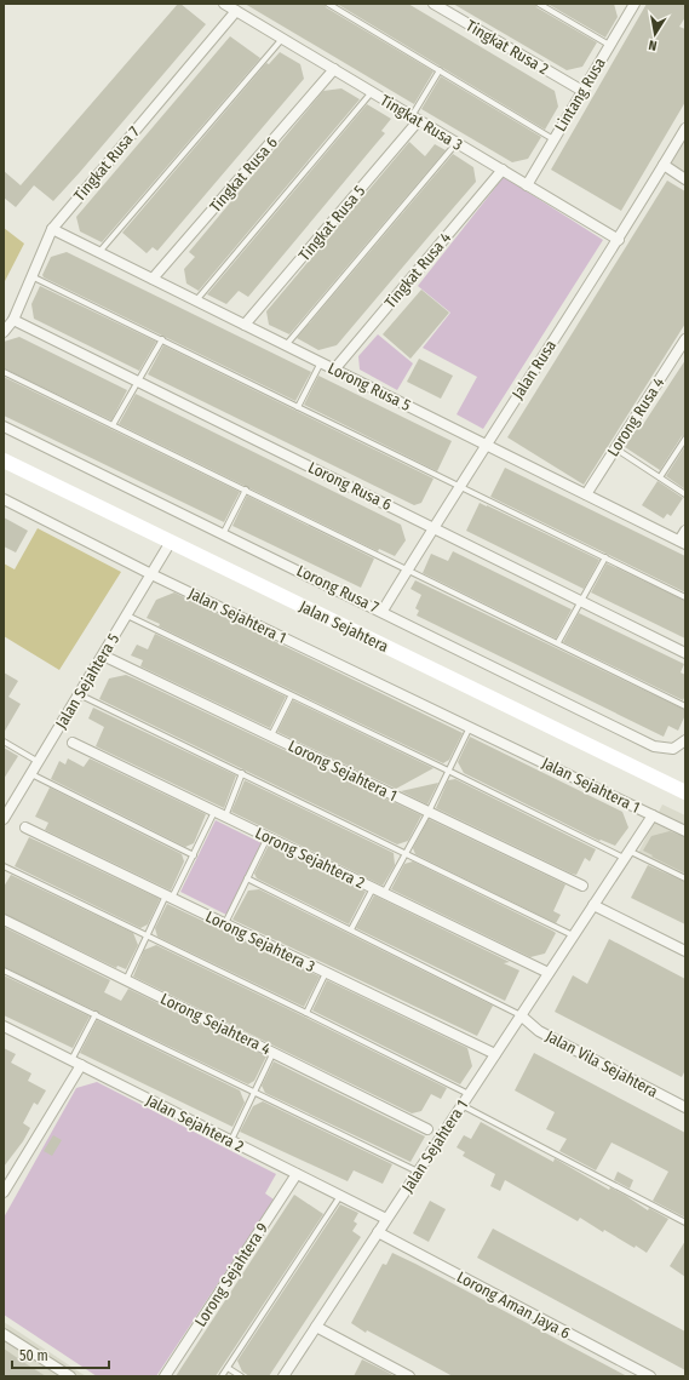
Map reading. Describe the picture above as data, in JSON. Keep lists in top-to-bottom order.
{
  "streets": {
    "main road": ["Jalan Sejahtera"],
    "street": [
      "Tingkat Rusa 2",
      "Lintang Rusa",
      "Tingkat Rusa 3",
      "Tingkat Rusa 7",
      "Tingkat Rusa 6",
      "Tingkat Rusa 5",
      "Tingkat Rusa 4",
      "Jalan Rusa",
      "Lorong Rusa 5",
      "Lorong Rusa 4",
      "Lorong Rusa 6",
      "Lorong Rusa 7",
      "Jalan Sejahtera 1",
      "Jalan Sejahtera 5",
      "Lorong Sejahtera 1",
      "Lorong Sejahtera 2",
      "Lorong Sejahtera 3",
      "Lorong Sejahtera 4",
      "Jalan Vila Sejahtera",
      "Jalan Sejahtera 2",
      "Lorong Sejahtera 9",
      "Lorong Aman Jaya 6"
    ]
  },
  "crossings": [
    ["Tingkat Rusa 2", "Lintang Rusa"],
    ["Lintang Rusa", "Tingkat Rusa 3"],
    ["Tingkat Rusa 3", "Tingkat Rusa 7"],
    ["Tingkat Rusa 3", "Tingkat Rusa 6"],
    ["Tingkat Rusa 3", "Tingkat Rusa 5"],
    ["Tingkat Rusa 3", "Tingkat Rusa 4"],
    ["Tingkat Rusa 3", "Jalan Rusa"],
    ["Tingkat Rusa 7", "Lorong Rusa 5"],
    ["Tingkat Rusa 7", "Lorong Rusa 6"],
    ["Tingkat Rusa 6", "Lorong Rusa 5"],
    ["Tingkat Rusa 5", "Lorong Rusa 5"],
    ["Tingkat Rusa 4", "Lorong Rusa 5"],
    ["Jalan Rusa", "Lorong Rusa 5"],
    ["Jalan Rusa", "Lorong Rusa 6"],
    ["Jalan Rusa", "Lorong Rusa 7"],
    ["Lorong Rusa 5", "Lorong Rusa 4"],
    ["Jalan Sejahtera 1", "Jalan Sejahtera 5"],
    ["Jalan Sejahtera 1", "Lorong Sejahtera 2"],
    ["Jalan Sejahtera 1", "Lorong Sejahtera 3"],
    ["Jalan Sejahtera 1", "Jalan Vila Sejahtera"],
    ["Jalan Sejahtera 1", "Jalan Sejahtera 2"],
    ["Jalan Sejahtera 1", "Lorong Aman Jaya 6"],
    ["Jalan Sejahtera", "Jalan Sejahtera 5"],
    ["Jalan Sejahtera 5", "Lorong Sejahtera 1"],
    ["Jalan Sejahtera 2", "Lorong Sejahtera 9"]
  ],
  "scale_bar": "50 m",
  "north": "bottom"
}
